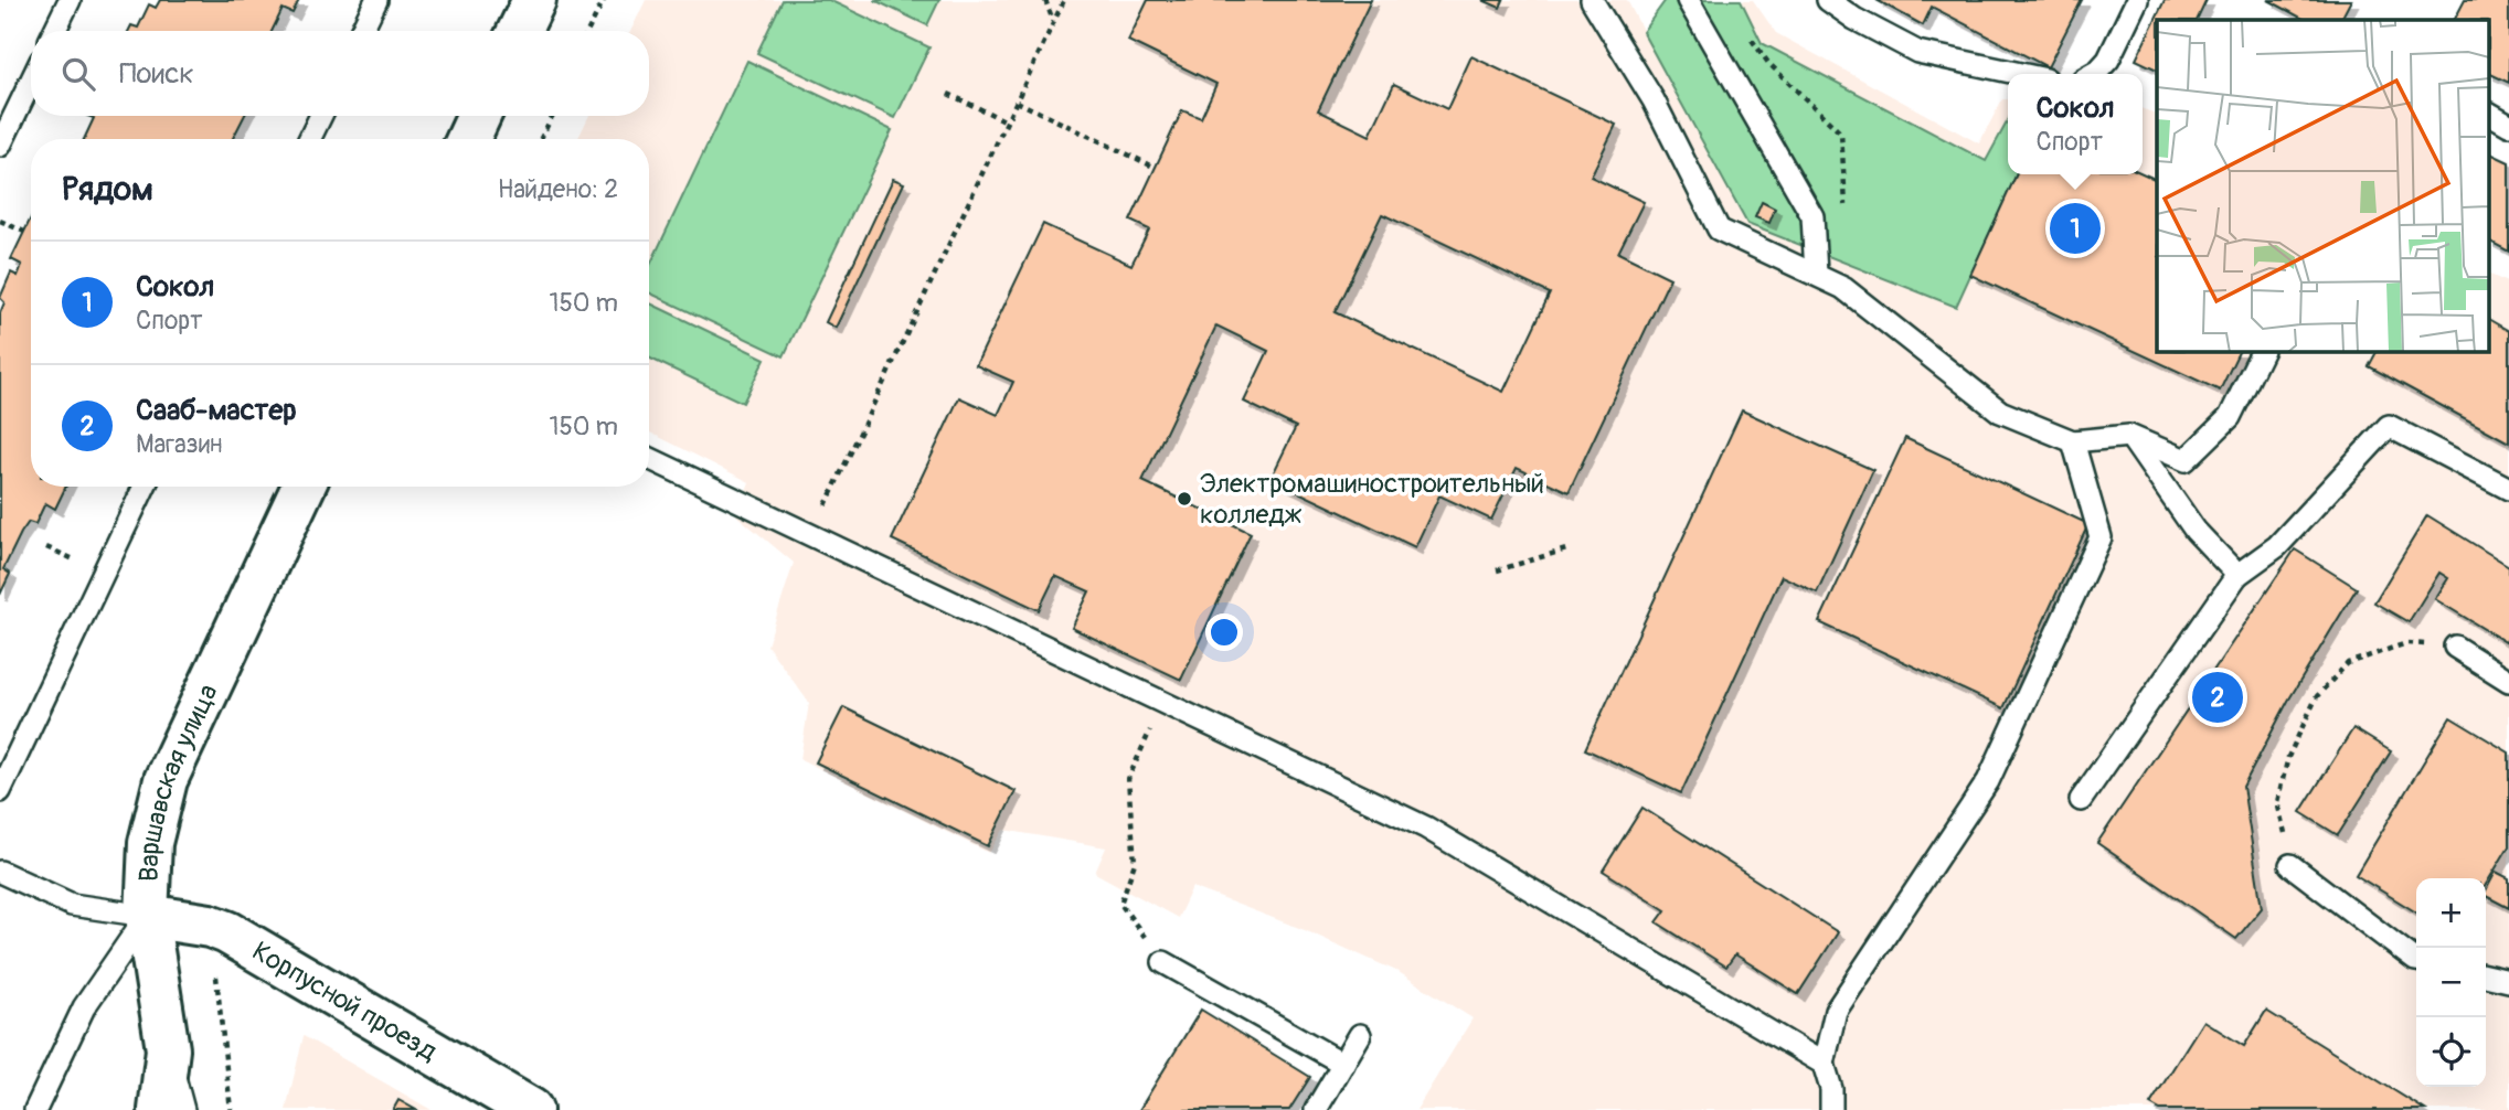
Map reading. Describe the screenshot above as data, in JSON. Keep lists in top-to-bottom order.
{
  "streets": {
    "street": ["Варшавская улица", "Корпусной проезд"]
  },
  "crossings": [
    ["Варшавская улица", "Корпусной проезд"]
  ],
  "places": ["Электромашиностроительный колледж"],
  "page": {
    "search": "Поиск",
    "popup": ["Сокол", "Спорт"],
    "heading": ["Рядом", "Найдено: 2"],
    "pins": ["1", "2"],
    "list": [
      {
        "mark": "1",
        "name": "Сокол",
        "note": "Спорт",
        "value": "150 m"
      },
      {
        "mark": "2",
        "name": "Сааб-мастер",
        "note": "Магазин",
        "value": "150 m"
      }
    ],
    "map_buttons": ["+", "−"]
  }
}
